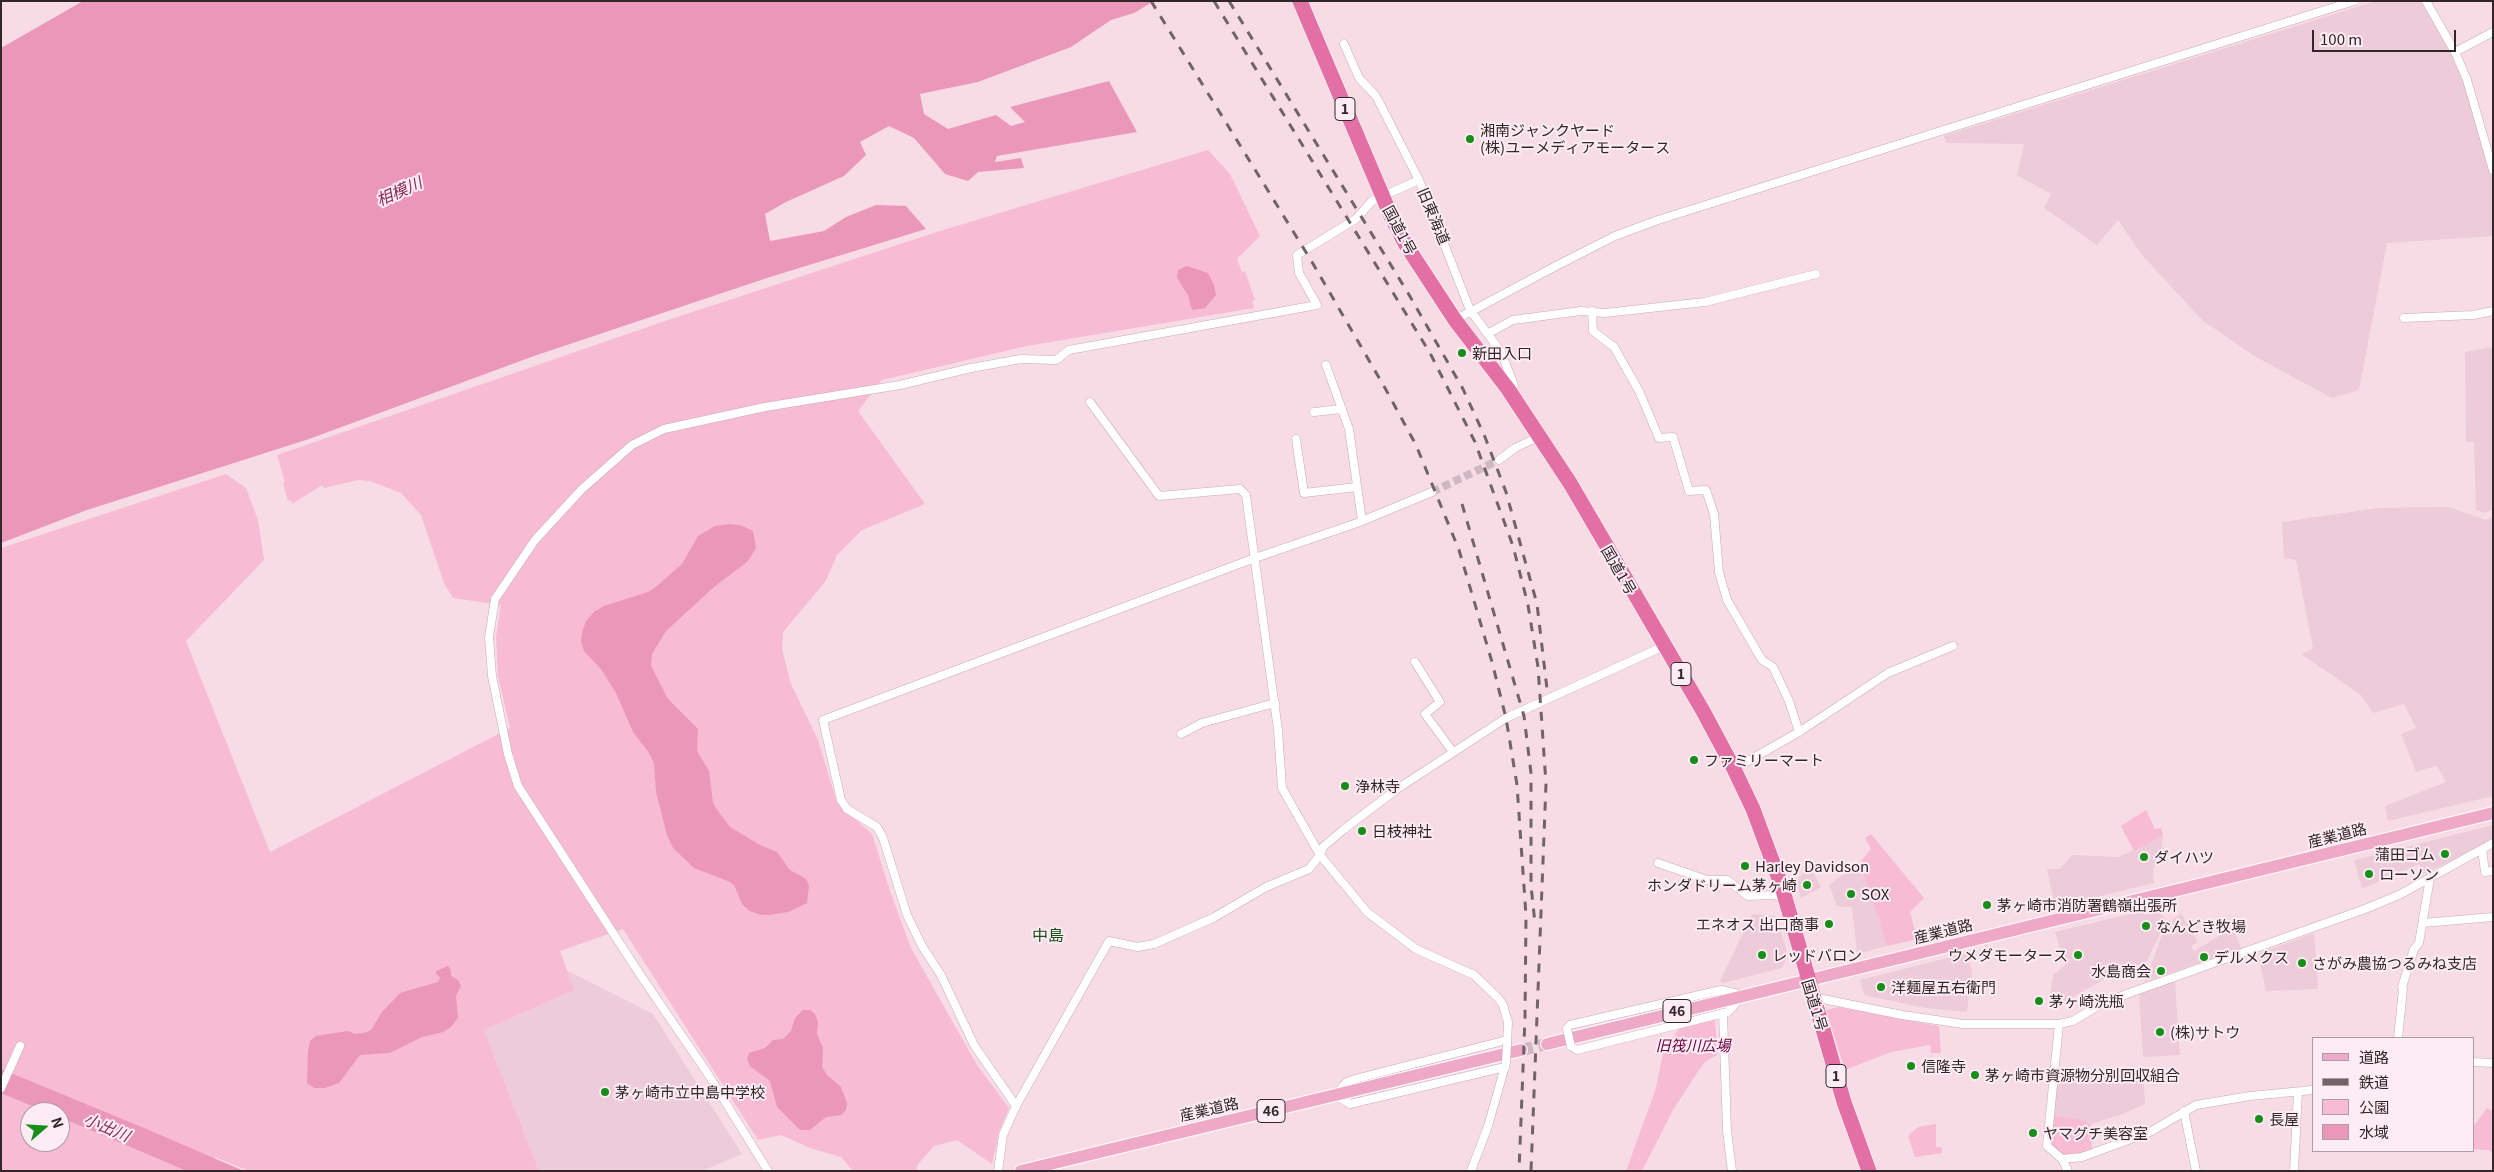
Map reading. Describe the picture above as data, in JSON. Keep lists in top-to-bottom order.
{
  "streets": {
    "highway": ["1", "国道1号"],
    "main road": ["産業道路", "46"],
    "street": ["旧東海道"]
  },
  "crossings": [
    ["旧東海道", "国道1号"],
    ["国道1号", "産業道路"]
  ],
  "districts": ["中島"],
  "water": ["相模川", "小出川"],
  "parks": ["旧筏川広場"],
  "places": [
    "湘南ジャンクヤード (株)ユーメディアモータース",
    "新田入口",
    "ファミリーマート",
    "浄林寺",
    "日枝神社",
    "蒲田ゴム",
    "ダイハツ",
    "Harley Davidson",
    "ローソン",
    "ホンダドリーム茅ヶ崎",
    "SOX",
    "茅ヶ崎市消防署鶴嶺出張所",
    "エネオス 出口商事",
    "なんどき牧場",
    "レッドバロン",
    "ウメダモータース",
    "デルメクス",
    "さがみ農協つるみね支店",
    "水島商会",
    "洋麺屋五右衛門",
    "茅ヶ崎洗瓶",
    "(株)サトウ",
    "信隆寺",
    "茅ヶ崎市資源物分別回収組合",
    "茅ヶ崎市立中島中学校",
    "長屋",
    "ヤマグチ美容室"
  ],
  "legend": [
    "道路",
    "鉄道",
    "公園",
    "水域"
  ],
  "scale_bar": "100 m",
  "north": "right"
}
